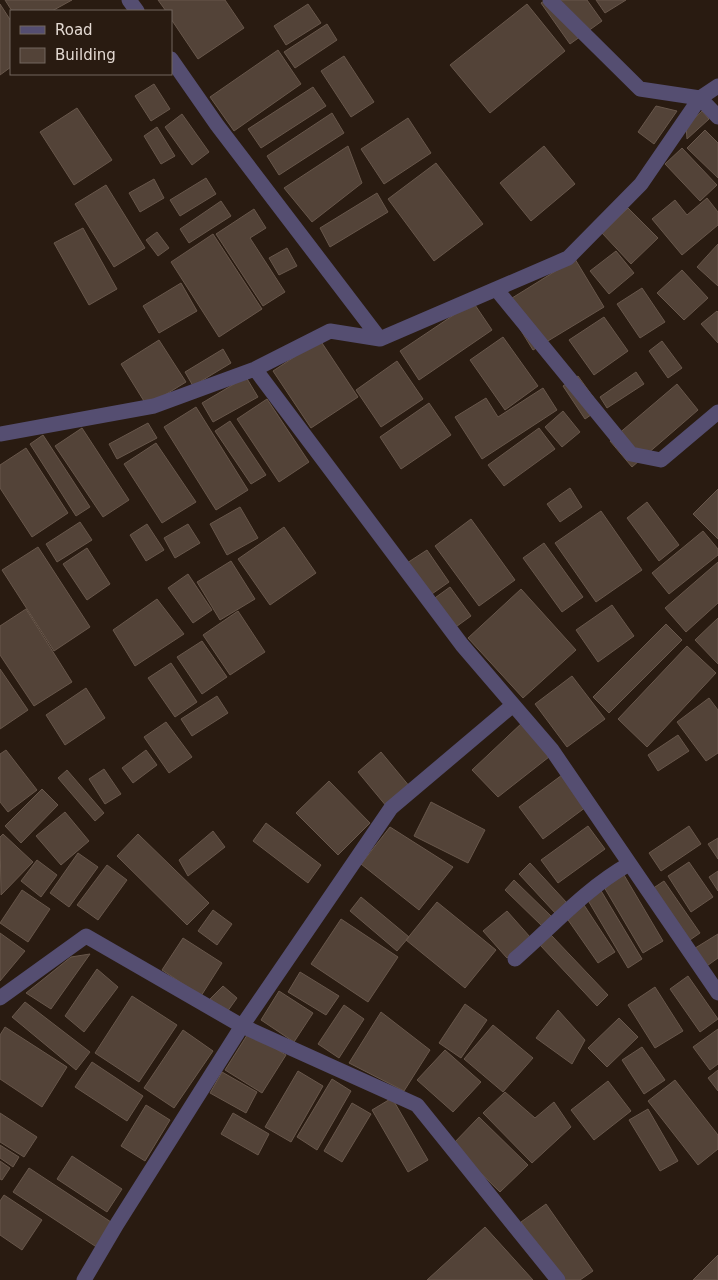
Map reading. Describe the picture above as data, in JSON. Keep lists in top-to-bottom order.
{
  "legend": ["Road", "Building"]
}
